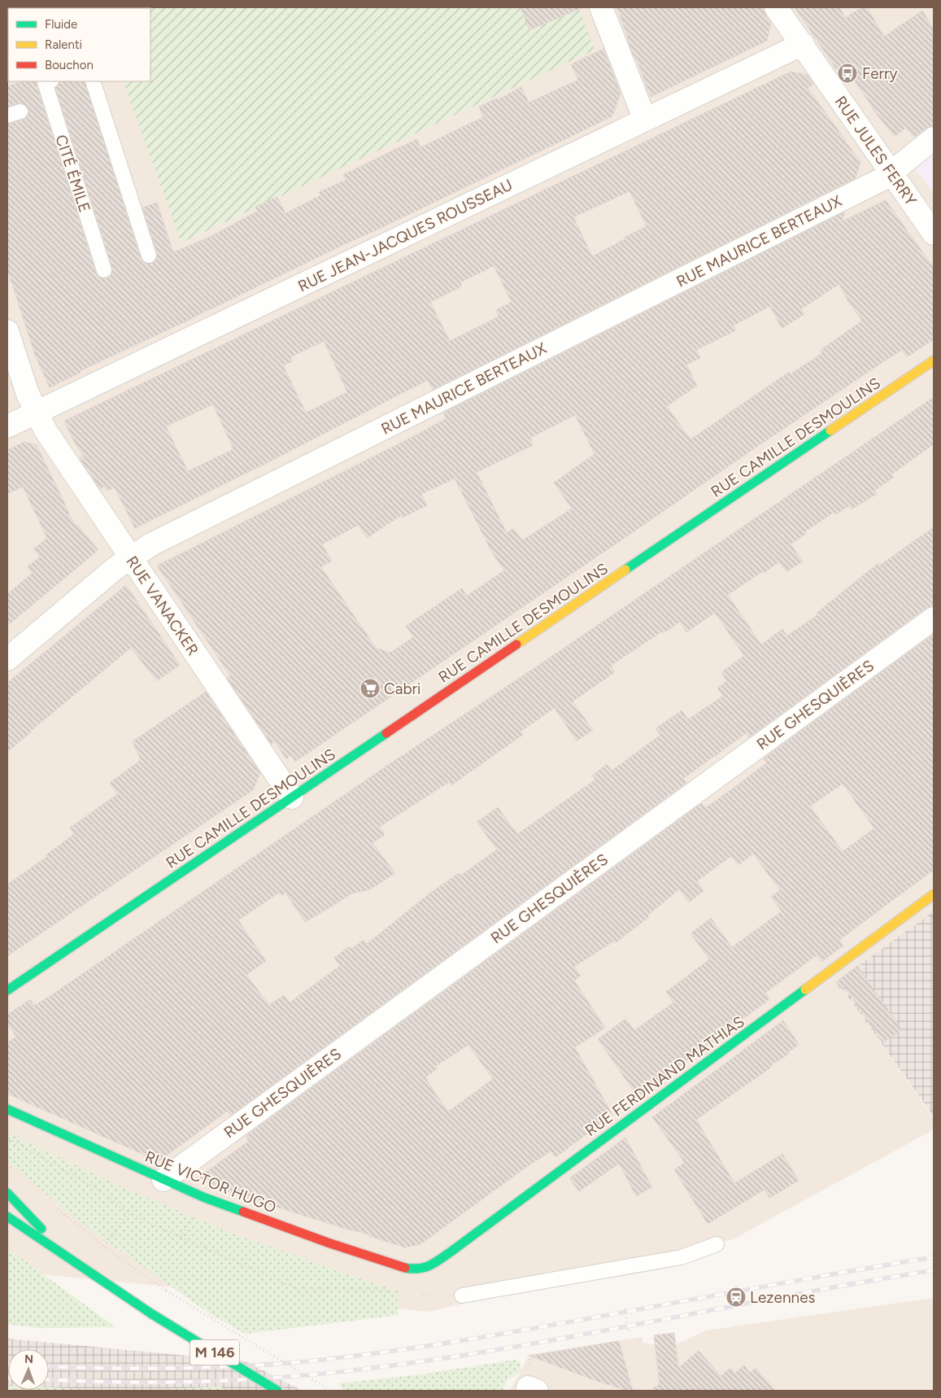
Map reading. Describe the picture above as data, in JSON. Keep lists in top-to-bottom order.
{
  "streets": {
    "street": [
      "RUE JULES FERRY",
      "RUE JEAN-JACQUES ROUSSEAU",
      "RUE MAURICE BERTEAUX",
      "RUE CAMILLE DESMOULINS",
      "RUE VANACKER",
      "RUE GHESQUIÈRES",
      "RUE FERDINAND MATHIAS",
      "RUE VICTOR HUGO",
      "M 146"
    ],
    "lane": ["CITÉ ÉMILE"]
  },
  "crossings": [
    ["RUE JULES FERRY", "RUE JEAN-JACQUES ROUSSEAU"],
    ["RUE JULES FERRY", "RUE MAURICE BERTEAUX"],
    ["RUE JEAN-JACQUES ROUSSEAU", "RUE VANACKER"],
    ["RUE MAURICE BERTEAUX", "RUE VANACKER"],
    ["RUE CAMILLE DESMOULINS", "RUE VANACKER"],
    ["RUE GHESQUIÈRES", "RUE VICTOR HUGO"],
    ["RUE FERDINAND MATHIAS", "RUE VICTOR HUGO"]
  ],
  "places": {
    "bus stop": ["Ferry"],
    "supermarket": ["Cabri"],
    "station": ["Lezennes"]
  },
  "legend": ["Fluide", "Ralenti", "Bouchon"],
  "north": "top"
}
